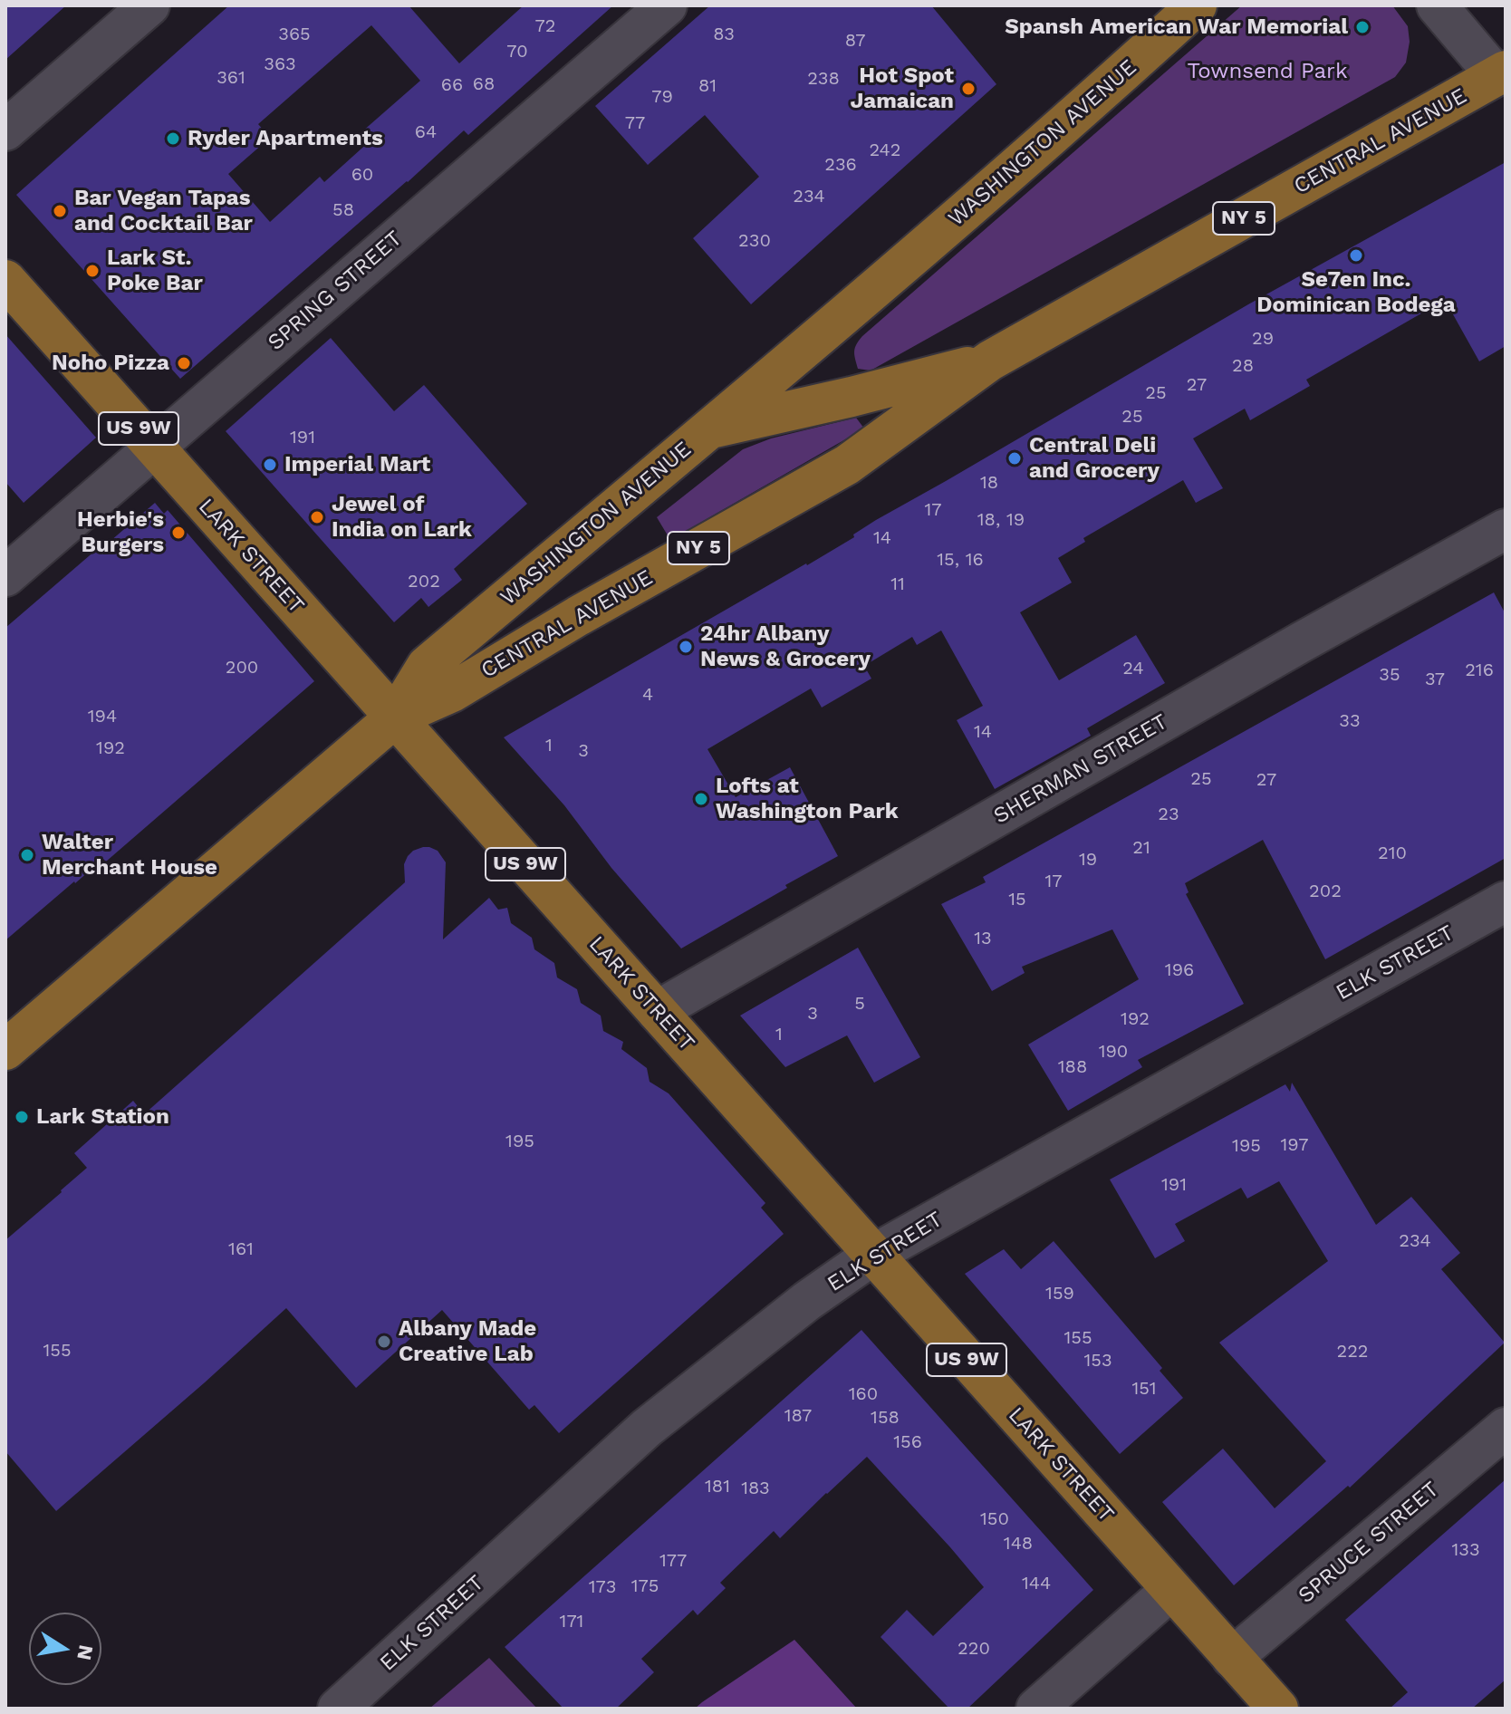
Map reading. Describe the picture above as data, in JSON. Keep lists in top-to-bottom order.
{
  "streets": {
    "main road": [
      "CENTRAL AVENUE",
      "WASHINGTON AVENUE",
      "NY 5",
      "US 9W",
      "LARK STREET"
    ],
    "street": [
      "SPRING STREET",
      "SHERMAN STREET",
      "ELK STREET",
      "SPRUCE STREET"
    ]
  },
  "crossings": [
    ["CENTRAL AVENUE", "WASHINGTON AVENUE"],
    ["CENTRAL AVENUE", "LARK STREET"],
    ["WASHINGTON AVENUE", "LARK STREET"],
    ["SPRING STREET", "LARK STREET"],
    ["LARK STREET", "SHERMAN STREET"],
    ["LARK STREET", "ELK STREET"],
    ["LARK STREET", "SPRUCE STREET"]
  ],
  "parks": ["Townsend Park"],
  "places": [
    "Spansh American War Memorial",
    "Hot Spot Jamaican",
    "Ryder Apartments",
    "Bar Vegan Tapas and Cocktail Bar",
    "Se7en Inc. Dominican Bodega",
    "Lark St. Poke Bar",
    "Noho Pizza",
    "Central Deli and Grocery",
    "Imperial Mart",
    "Jewel of India on Lark",
    "Herbie's Burgers",
    "24hr Albany News & Grocery",
    "Lofts at Washington Park",
    "Walter Merchant House",
    "Lark Station",
    "Albany Made Creative Lab"
  ],
  "house_numbers": [
    "72",
    "365",
    "83",
    "87",
    "70",
    "363",
    "361",
    "238",
    "68",
    "66",
    "81",
    "79",
    "77",
    "64",
    "242",
    "236",
    "60",
    "234",
    "58",
    "230",
    "29",
    "28",
    "27",
    "25",
    "25",
    "191",
    "18",
    "17",
    "18, 19",
    "14",
    "15, 16",
    "202",
    "11",
    "200",
    "24",
    "216",
    "35",
    "37",
    "4",
    "194",
    "33",
    "14",
    "1",
    "192",
    "3",
    "25",
    "27",
    "23",
    "21",
    "210",
    "19",
    "17",
    "202",
    "15",
    "13",
    "196",
    "5",
    "3",
    "192",
    "1",
    "190",
    "188",
    "195",
    "197",
    "195",
    "191",
    "234",
    "161",
    "159",
    "155",
    "155",
    "222",
    "153",
    "151",
    "160",
    "187",
    "158",
    "156",
    "181",
    "183",
    "150",
    "148",
    "133",
    "177",
    "144",
    "175",
    "173",
    "171",
    "220"
  ],
  "north": "right"
}
